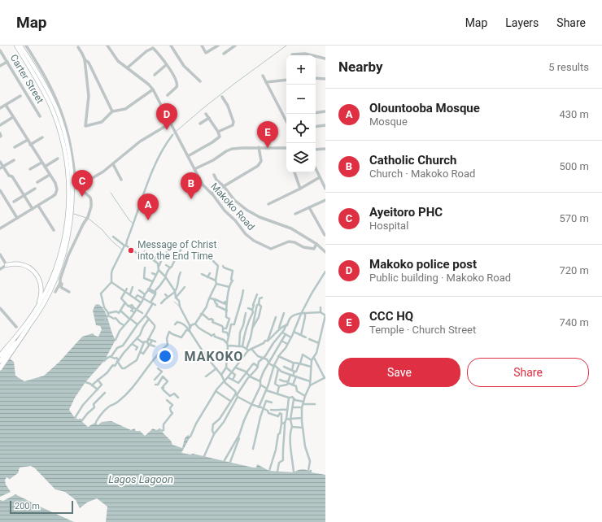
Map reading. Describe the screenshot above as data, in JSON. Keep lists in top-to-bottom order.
{
  "streets": {
    "street": ["Carter Street", "Makoko Road"]
  },
  "districts": ["MAKOKO"],
  "water": ["Lagos Lagoon"],
  "places": ["Message of Christ into the End Time"],
  "scale_bar": "200 m",
  "page": {
    "header": "Map",
    "nav": ["Map", "Layers", "Share"],
    "heading": ["Nearby", "5 results"],
    "map_buttons": ["+", "−"],
    "list": [
      {
        "mark": "A",
        "name": "Olountooba Mosque",
        "note": "Mosque",
        "value": "430 m"
      },
      {
        "mark": "B",
        "name": "Catholic Church",
        "note": "Church · Makoko Road",
        "value": "500 m"
      },
      {
        "mark": "C",
        "name": "Ayeitoro PHC",
        "note": "Hospital",
        "value": "570 m"
      },
      {
        "mark": "D",
        "name": "Makoko police post",
        "note": "Public building · Makoko Road",
        "value": "720 m"
      },
      {
        "mark": "E",
        "name": "CCC HQ",
        "note": "Temple · Church Street",
        "value": "740 m"
      }
    ],
    "pins": [
      "D",
      "E",
      "C",
      "B",
      "A"
    ],
    "buttons": ["Save", "Share"],
    "scale": "200 m"
  }
}
